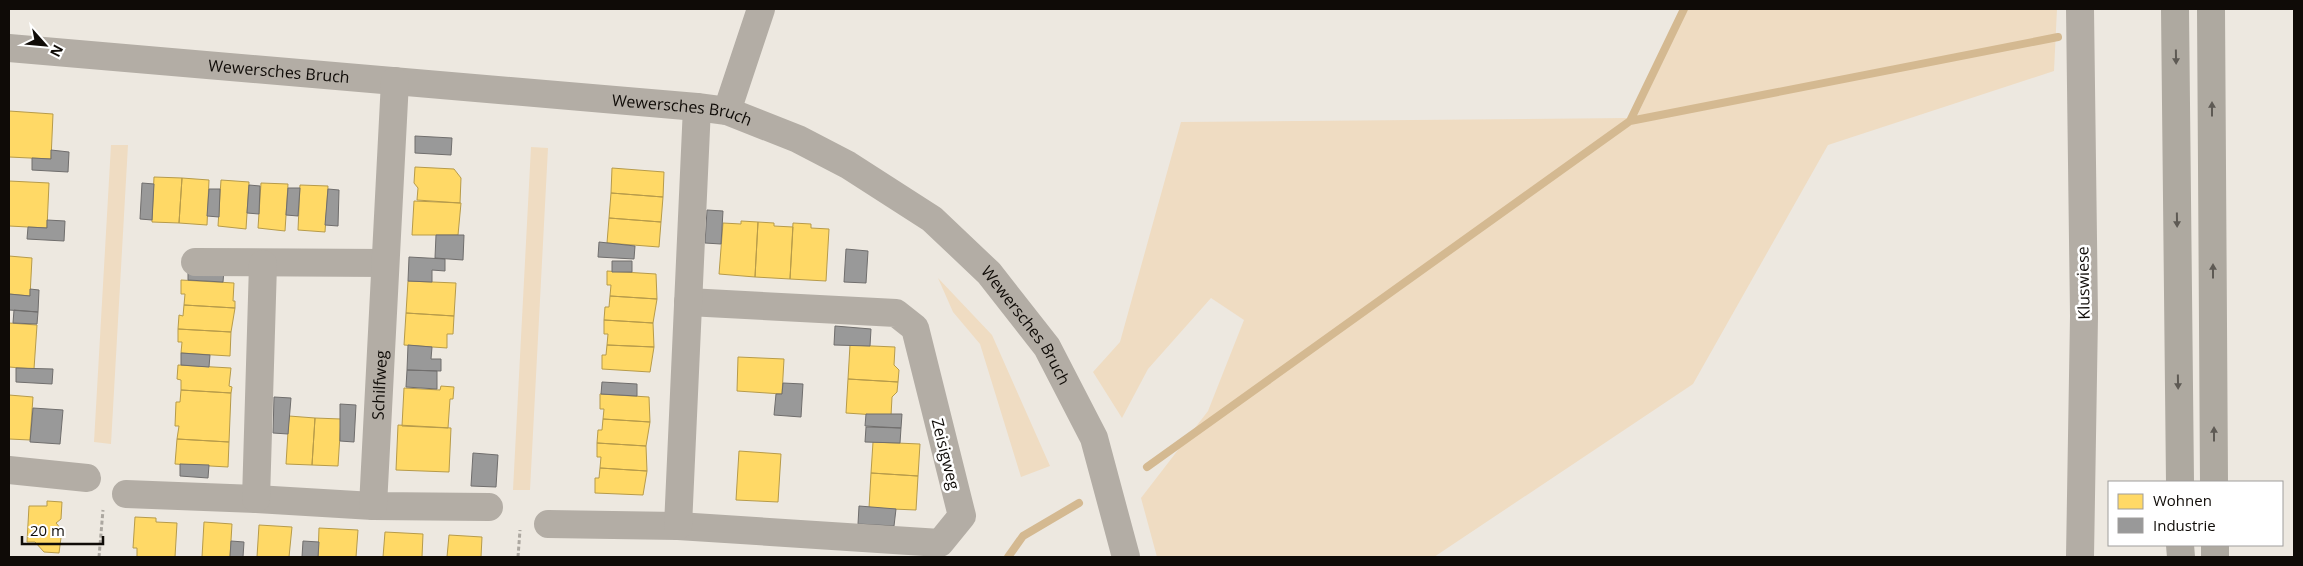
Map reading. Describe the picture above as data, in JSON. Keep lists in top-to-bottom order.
{
  "streets": {
    "street": [
      "Wewersches Bruch",
      "Kluswiese",
      "Schilfweg",
      "Zeisigweg"
    ]
  },
  "crossings": [
    ["Wewersches Bruch", "Schilfweg"]
  ],
  "legend": ["Wohnen", "Industrie"],
  "scale_bar": "20 m",
  "north": "bottom right"
}
